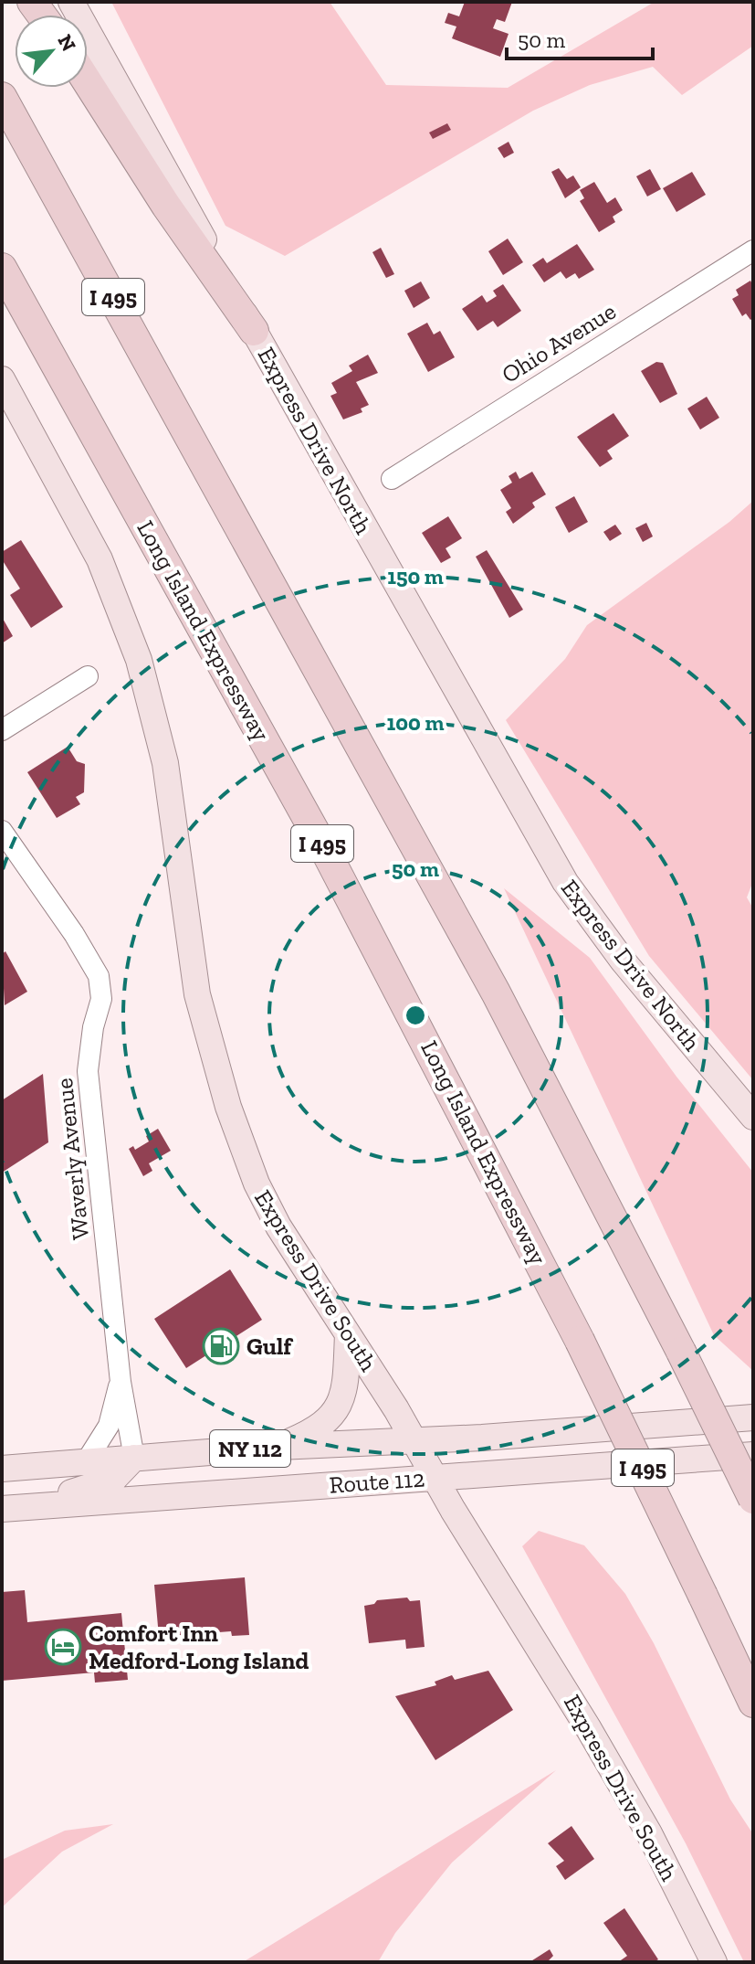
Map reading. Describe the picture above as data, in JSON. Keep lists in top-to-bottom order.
{
  "streets": {
    "highway": ["I 495", "Long Island Expressway"],
    "main road": [
      "Express Drive North",
      "Express Drive South",
      "NY 112",
      "Route 112"
    ],
    "street": ["Ohio Avenue", "Waverly Avenue"]
  },
  "crossings": [
    ["Waverly Avenue", "Route 112"],
    ["Express Drive South", "Route 112"]
  ],
  "places": {
    "fuel station": ["Gulf"],
    "hotel": ["Comfort Inn Medford-Long Island"]
  },
  "scale_bar": "50 m",
  "north": "top right",
  "rings": ["150 m", "100 m", "50 m"]
}
